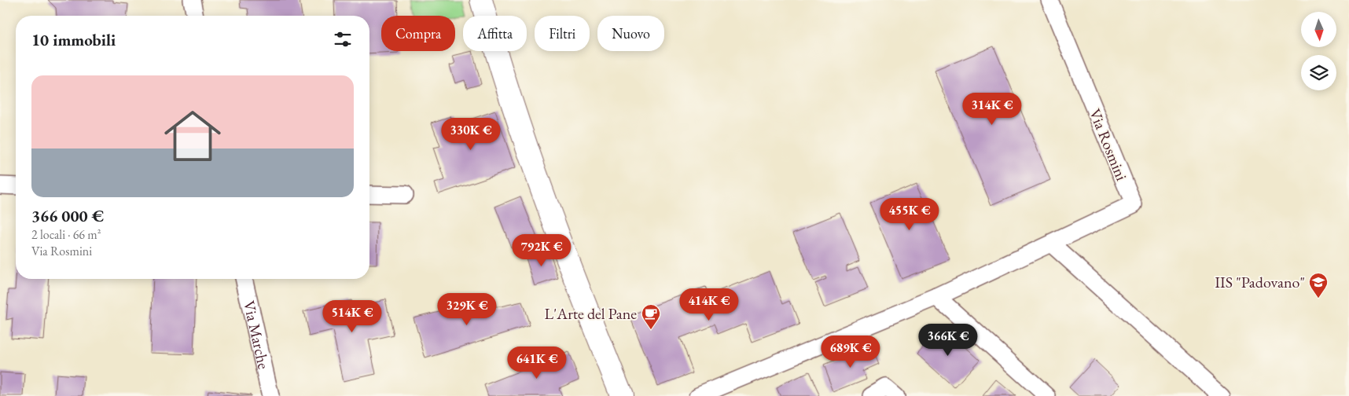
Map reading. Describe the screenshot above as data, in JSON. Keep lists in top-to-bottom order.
{
  "streets": {
    "street": ["Via Rosmini", "Via Marche"]
  },
  "places": {
    "school or university": ["IIS \"Padovano\""],
    "cafe": ["L'Arte del Pane"]
  },
  "north": "bottom",
  "page": {
    "chip": [
      "Compra",
      "Affitta",
      "Filtri",
      "Nuovo"
    ],
    "heading": "10 immobili",
    "list": [
      {
        "name": "366 000 €",
        "note": "2 locali · 66 m² · Via Rosmini"
      }
    ],
    "price": [
      "314K €",
      "330K €",
      "455K €",
      "792K €",
      "414K €",
      "329K €",
      "514K €",
      "366K €",
      "689K €",
      "641K €"
    ]
  }
}
